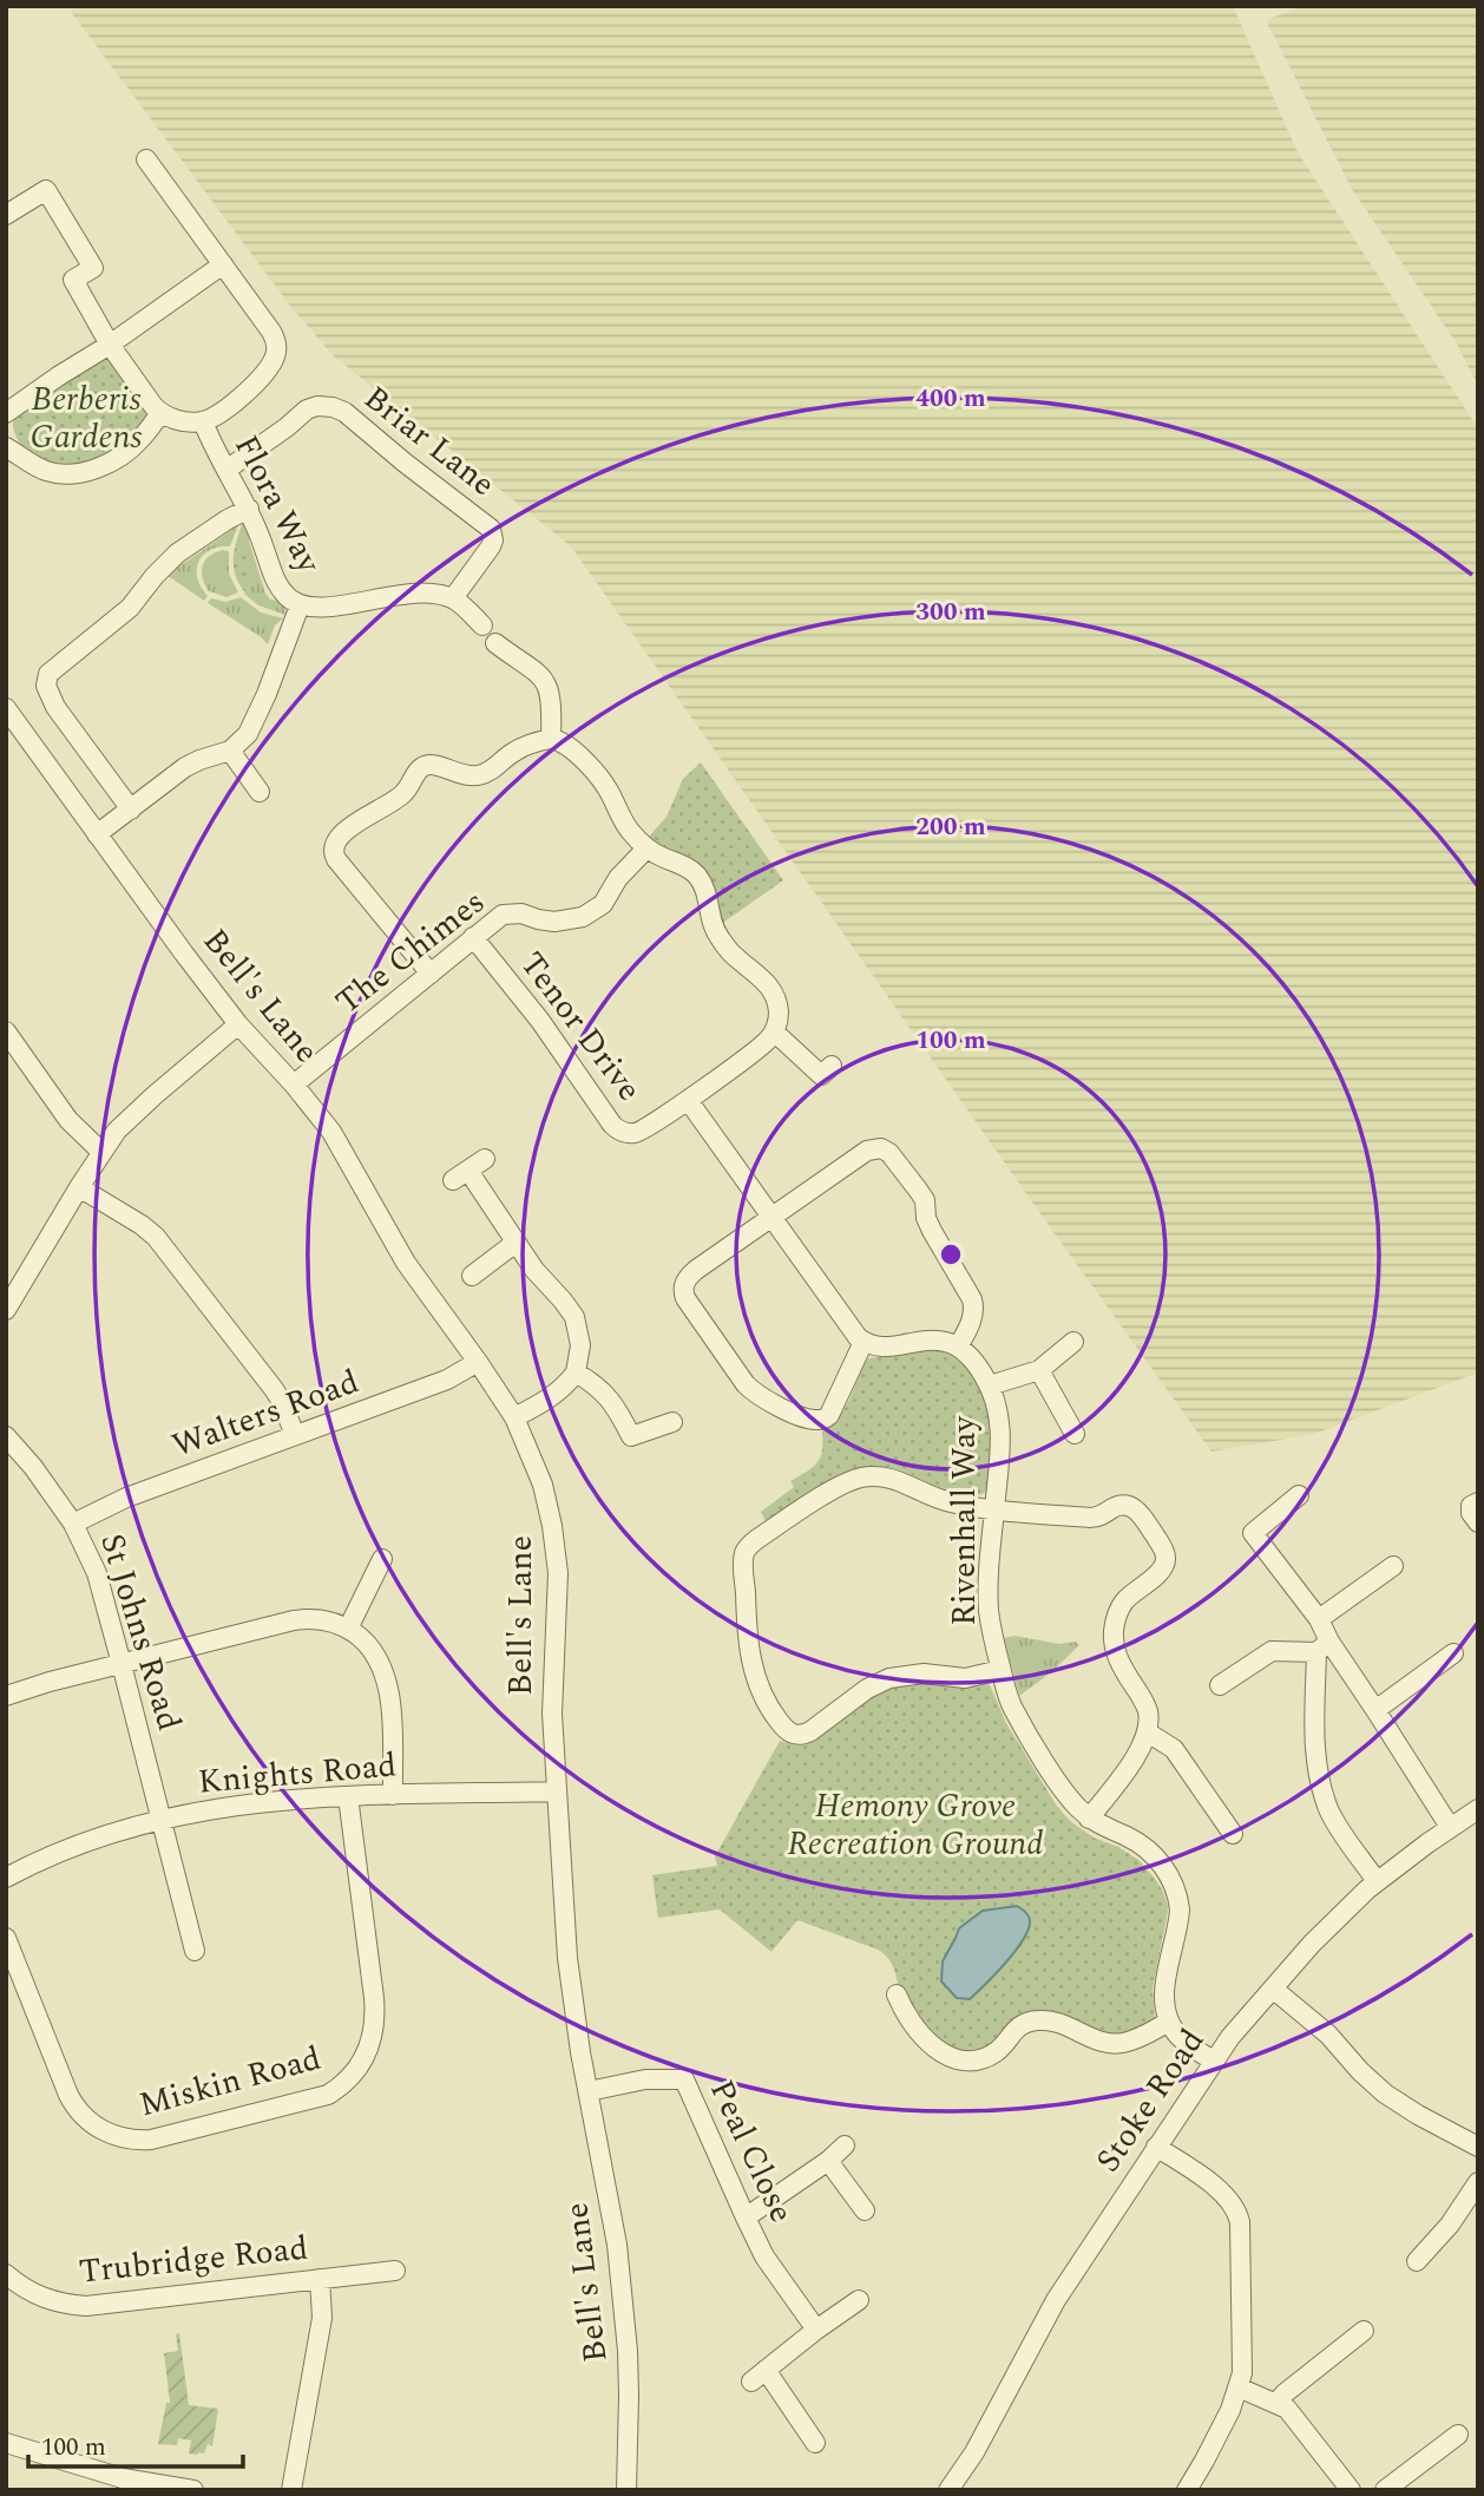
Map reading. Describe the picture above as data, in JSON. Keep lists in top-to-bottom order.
{
  "streets": {
    "street": [
      "Briar Lane",
      "Flora Way",
      "The Chimes",
      "Bell's Lane",
      "Tenor Drive",
      "Walters Road",
      "Rivenhall Way",
      "St Johns Road",
      "Knights Road",
      "Miskin Road",
      "Stoke Road",
      "Peal Close",
      "Trubridge Road"
    ]
  },
  "crossings": [
    ["Briar Lane", "Flora Way"],
    ["The Chimes", "Bell's Lane"],
    ["The Chimes", "Tenor Drive"],
    ["Bell's Lane", "Walters Road"],
    ["Bell's Lane", "Knights Road"],
    ["Bell's Lane", "Peal Close"],
    ["Walters Road", "St Johns Road"],
    ["St Johns Road", "Knights Road"],
    ["Knights Road", "Miskin Road"]
  ],
  "parks": ["Berberis Gardens", "Hemony Grove Recreation Ground"],
  "scale_bar": "100 m",
  "rings": [
    "400 m",
    "300 m",
    "200 m",
    "100 m"
  ]
}
